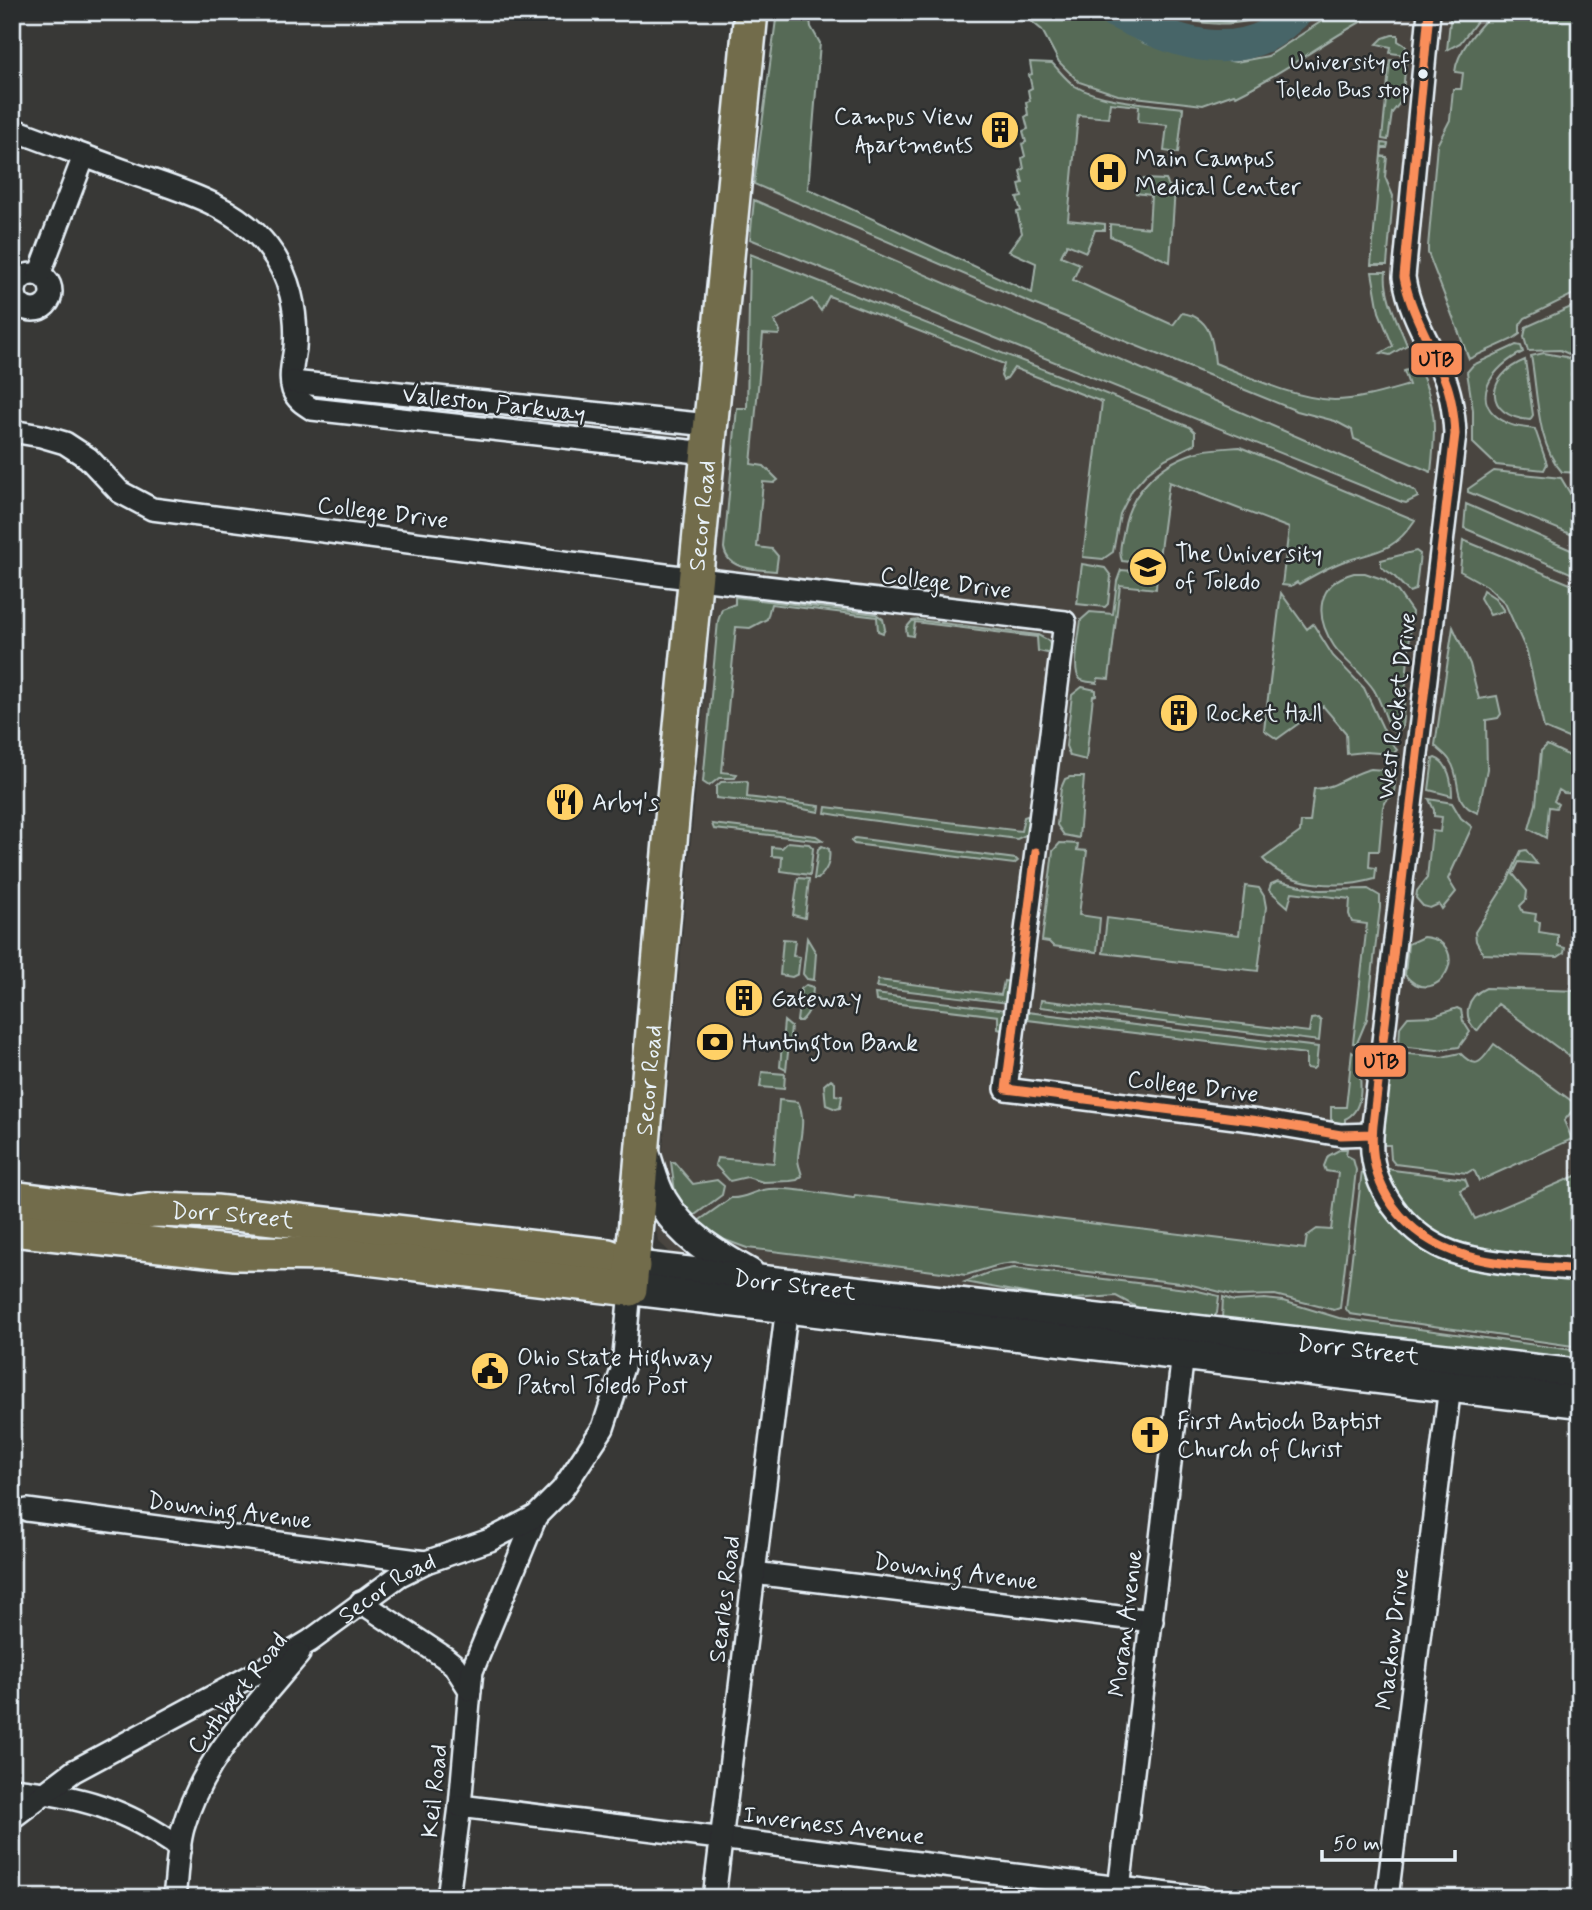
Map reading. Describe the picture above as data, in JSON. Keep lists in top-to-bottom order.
{
  "streets": {
    "main road": ["Secor Road", "Dorr Street"],
    "street": [
      "Valleston Parkway",
      "College Drive",
      "West Rocket Drive",
      "Downing Avenue",
      "Searles Road",
      "Moran Avenue",
      "Mackow Drive",
      "Cuthbert Road",
      "Keil Road",
      "Inverness Avenue"
    ]
  },
  "crossings": [
    ["Valleston Parkway", "Secor Road"],
    ["College Drive", "Secor Road"],
    ["College Drive", "West Rocket Drive"],
    ["Secor Road", "Dorr Street"],
    ["Secor Road", "Downing Avenue"],
    ["Secor Road", "Cuthbert Road"],
    ["Secor Road", "Keil Road"],
    ["Dorr Street", "Searles Road"],
    ["Dorr Street", "Moran Avenue"],
    ["Dorr Street", "Mackow Drive"],
    ["Downing Avenue", "Searles Road"],
    ["Downing Avenue", "Moran Avenue"],
    ["Searles Road", "Inverness Avenue"],
    ["Moran Avenue", "Inverness Avenue"],
    ["Keil Road", "Inverness Avenue"]
  ],
  "places": {
    "other": ["University of Toledo Bus stop"],
    "building": ["Campus View Apartments", "Rocket Hall", "Gateway"],
    "hospital": ["Main Campus Medical Center"],
    "school or university": ["The University of Toledo"],
    "restaurant": ["Arby's"],
    "bank": ["Huntington Bank"],
    "public building": ["Ohio State Highway Patrol Toledo Post"],
    "church": ["First Antioch Baptist Church of Christ"]
  },
  "lines": ["transit line UTB"],
  "scale_bar": "50 m"
}
